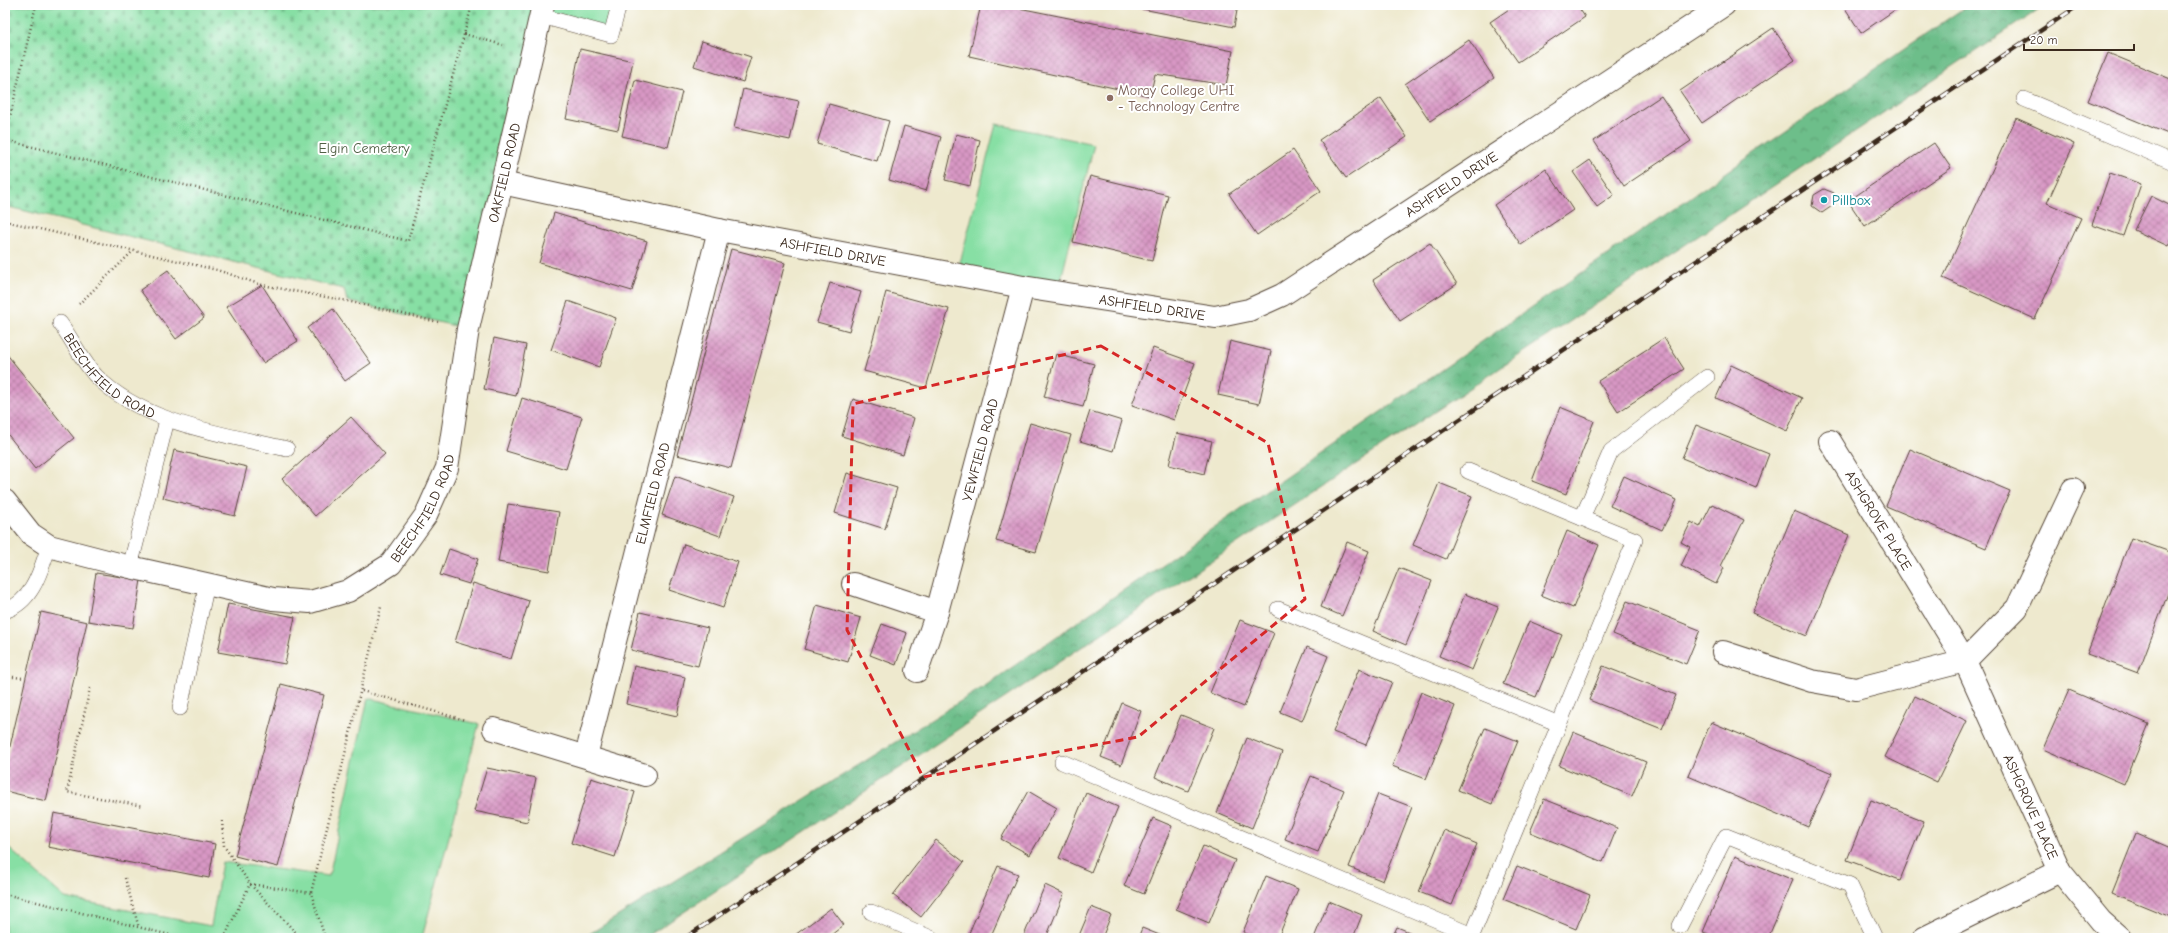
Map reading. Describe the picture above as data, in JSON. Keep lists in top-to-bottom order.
{
  "streets": {
    "street": [
      "OAKFIELD ROAD",
      "ASHFIELD DRIVE",
      "BEECHFIELD ROAD",
      "YEWFIELD ROAD",
      "ELMFIELD ROAD",
      "ASHGROVE PLACE"
    ]
  },
  "crossings": [
    ["OAKFIELD ROAD", "ASHFIELD DRIVE"],
    ["OAKFIELD ROAD", "BEECHFIELD ROAD"],
    ["ASHFIELD DRIVE", "YEWFIELD ROAD"],
    ["ASHFIELD DRIVE", "ELMFIELD ROAD"]
  ],
  "parks": ["Elgin Cemetery"],
  "places": ["Moray College UHI - Technology Centre", "Pillbox"],
  "scale_bar": "20 m"
}
